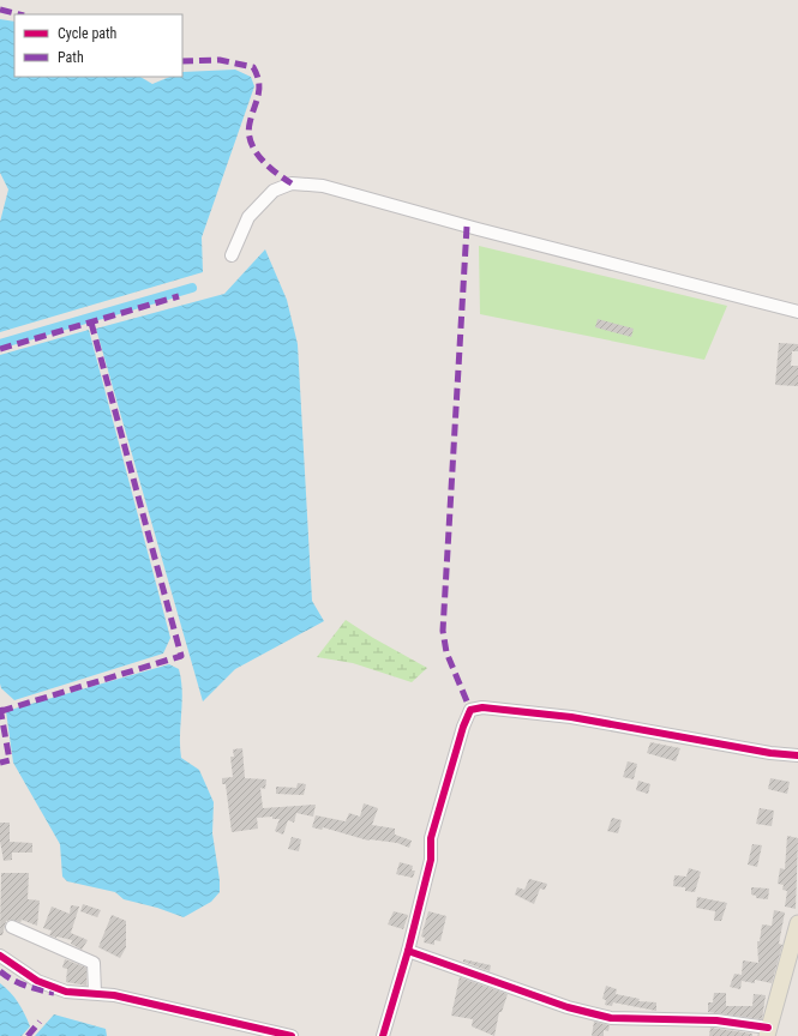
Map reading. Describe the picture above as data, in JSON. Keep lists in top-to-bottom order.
{
  "legend": ["Cycle path", "Path"]
}
